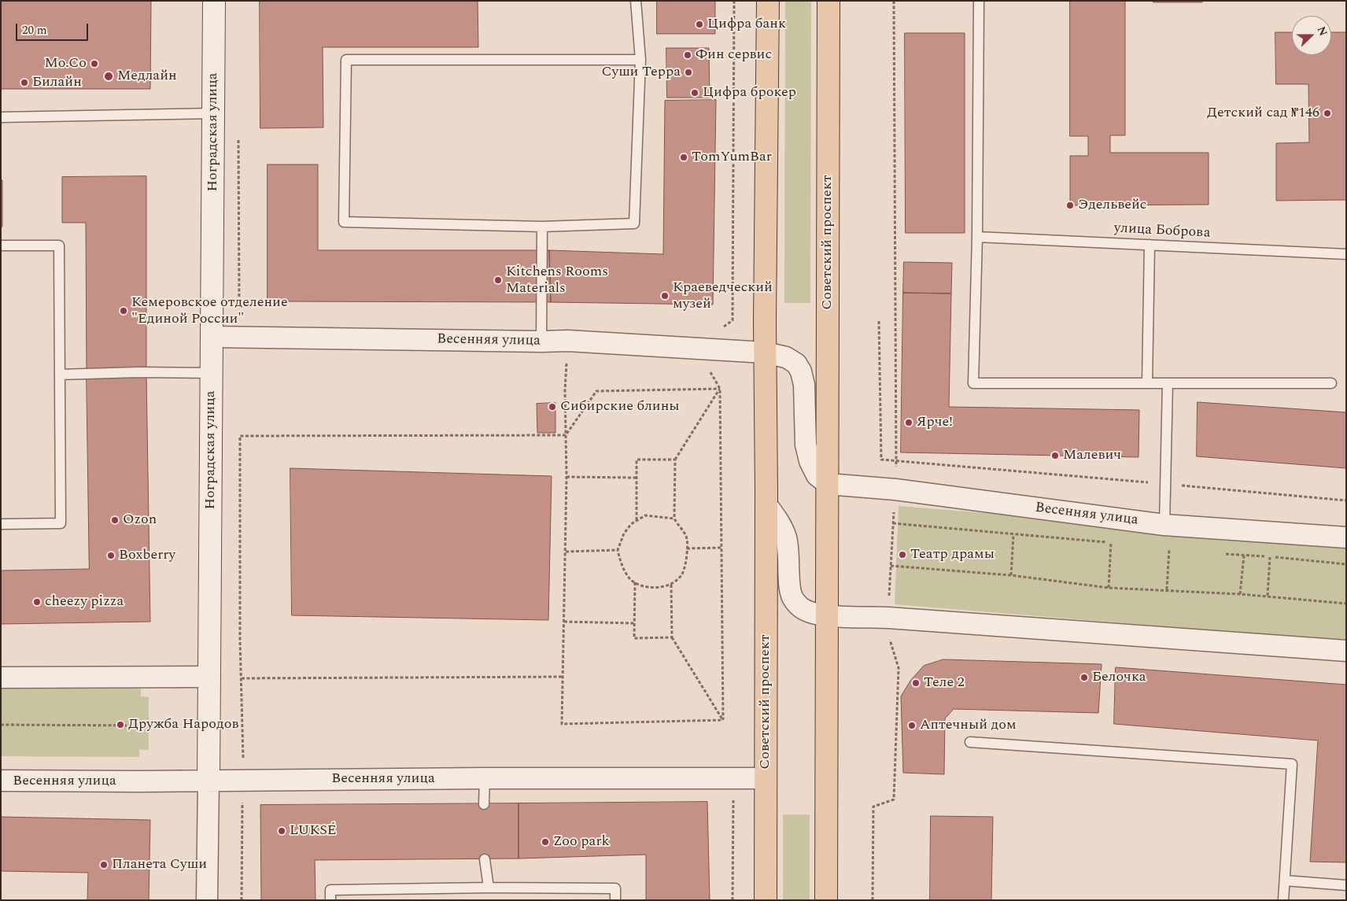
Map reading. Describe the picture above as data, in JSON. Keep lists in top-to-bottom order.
{
  "streets": {
    "main road": ["Советский проспект"],
    "street": ["Ноградская улица", "Весенняя улица"],
    "lane": ["улица Боброва"]
  },
  "crossings": [
    ["Ноградская улица", "Весенняя улица"],
    ["Советский проспект", "Весенняя улица"]
  ],
  "places": [
    "Цифра банк",
    "Фин сервис",
    "Mo.Co",
    "Суши Терра",
    "Медлайн",
    "Билайн",
    "Цифра брокер",
    "Детский сад №146",
    "TomYumBar",
    "Эдельвейс",
    "Kitchens Rooms Materials",
    "Краеведческий музей",
    "Кемеровское отделение \"Единой России\"",
    "Сибирские блины",
    "Ярче!",
    "Малевич",
    "Ozon",
    "Театр драмы",
    "Boxberry",
    "cheezy pizza",
    "Белочка",
    "Теле 2",
    "Дружба Народов",
    "Аптечный дом",
    "LUKSÉ",
    "Zoo park",
    "Планета Суши"
  ],
  "scale_bar": "20 m",
  "north": "right"
}
